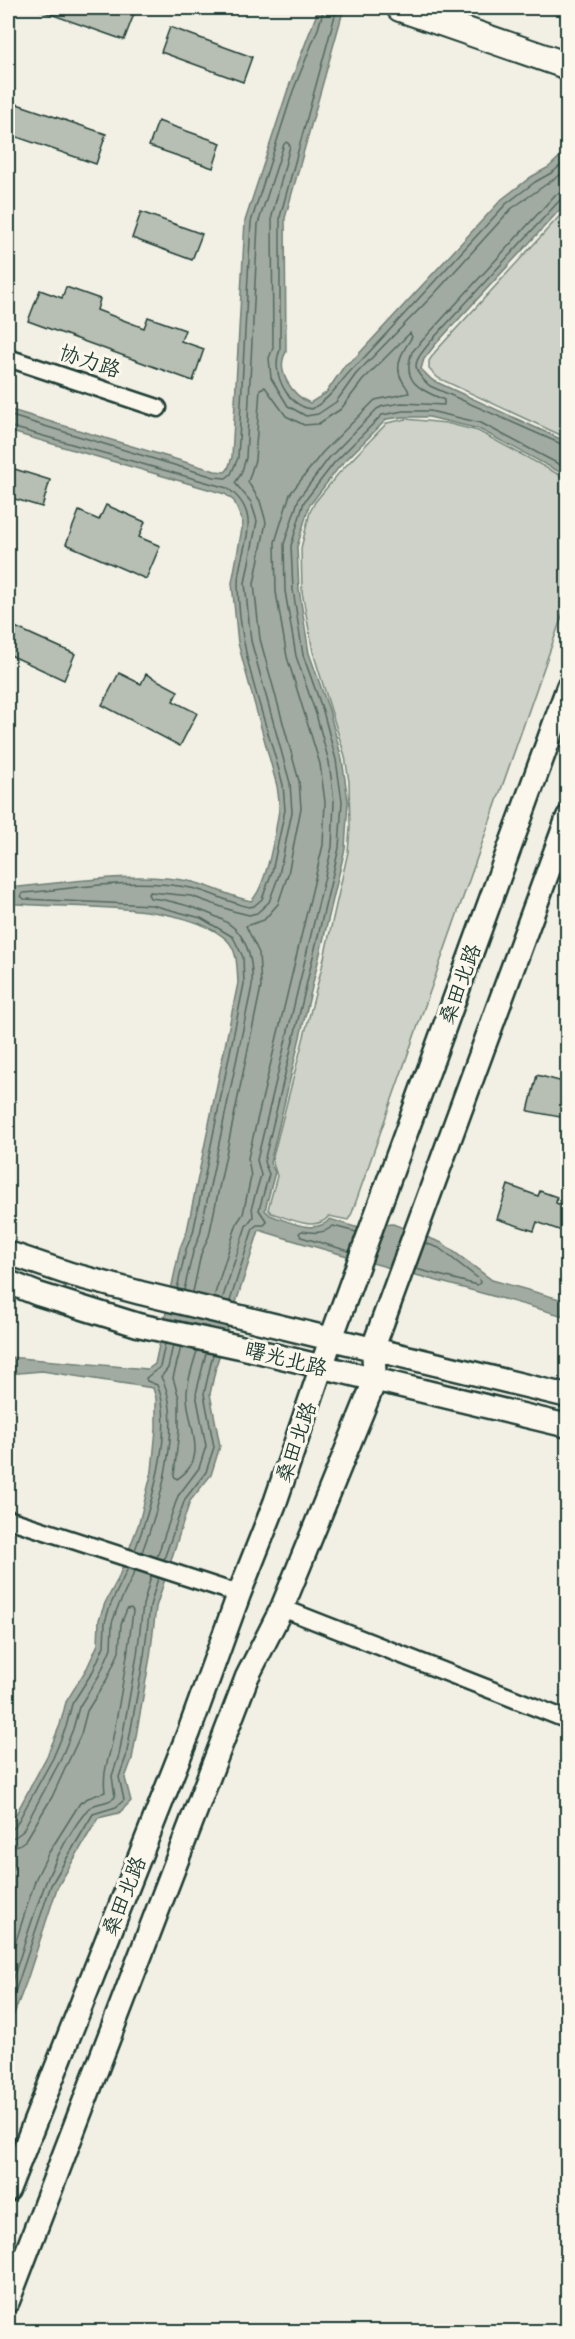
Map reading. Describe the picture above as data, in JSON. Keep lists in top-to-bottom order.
{
  "streets": {
    "main road": ["桑田北路", "曙光北路"],
    "street": ["协力路"]
  },
  "crossings": [
    ["桑田北路", "曙光北路"]
  ]
}
